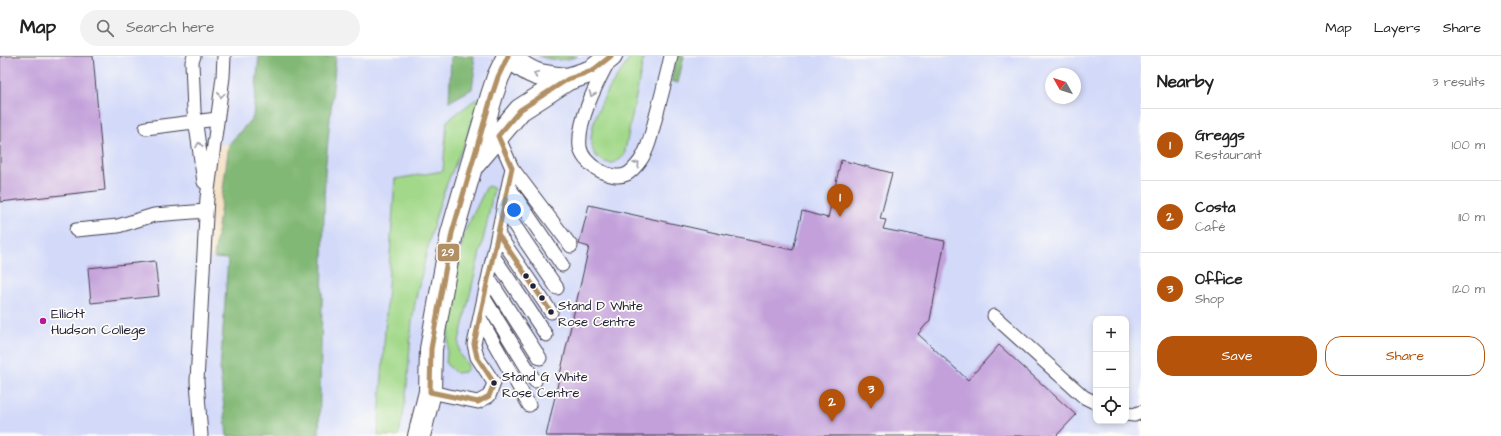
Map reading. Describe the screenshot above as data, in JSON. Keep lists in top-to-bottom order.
{
  "places": ["Stand D White Rose Centre", "Elliott Hudson College", "Stand G White Rose Centre"],
  "lines": ["transit line 29"],
  "north": "top left",
  "page": {
    "header": "Map",
    "search": "Search here",
    "nav": ["Map", "Layers", "Share"],
    "heading": ["Nearby", "3 results"],
    "list": [
      {
        "mark": "1",
        "name": "Greggs",
        "note": "Restaurant",
        "value": "100 m"
      },
      {
        "mark": "2",
        "name": "Costa",
        "note": "Café",
        "value": "110 m"
      },
      {
        "mark": "3",
        "name": "Office",
        "note": "Shop",
        "value": "120 m"
      }
    ],
    "pins": ["1", "3", "2"],
    "map_buttons": ["+", "−"],
    "buttons": ["Save", "Share"]
  }
}
